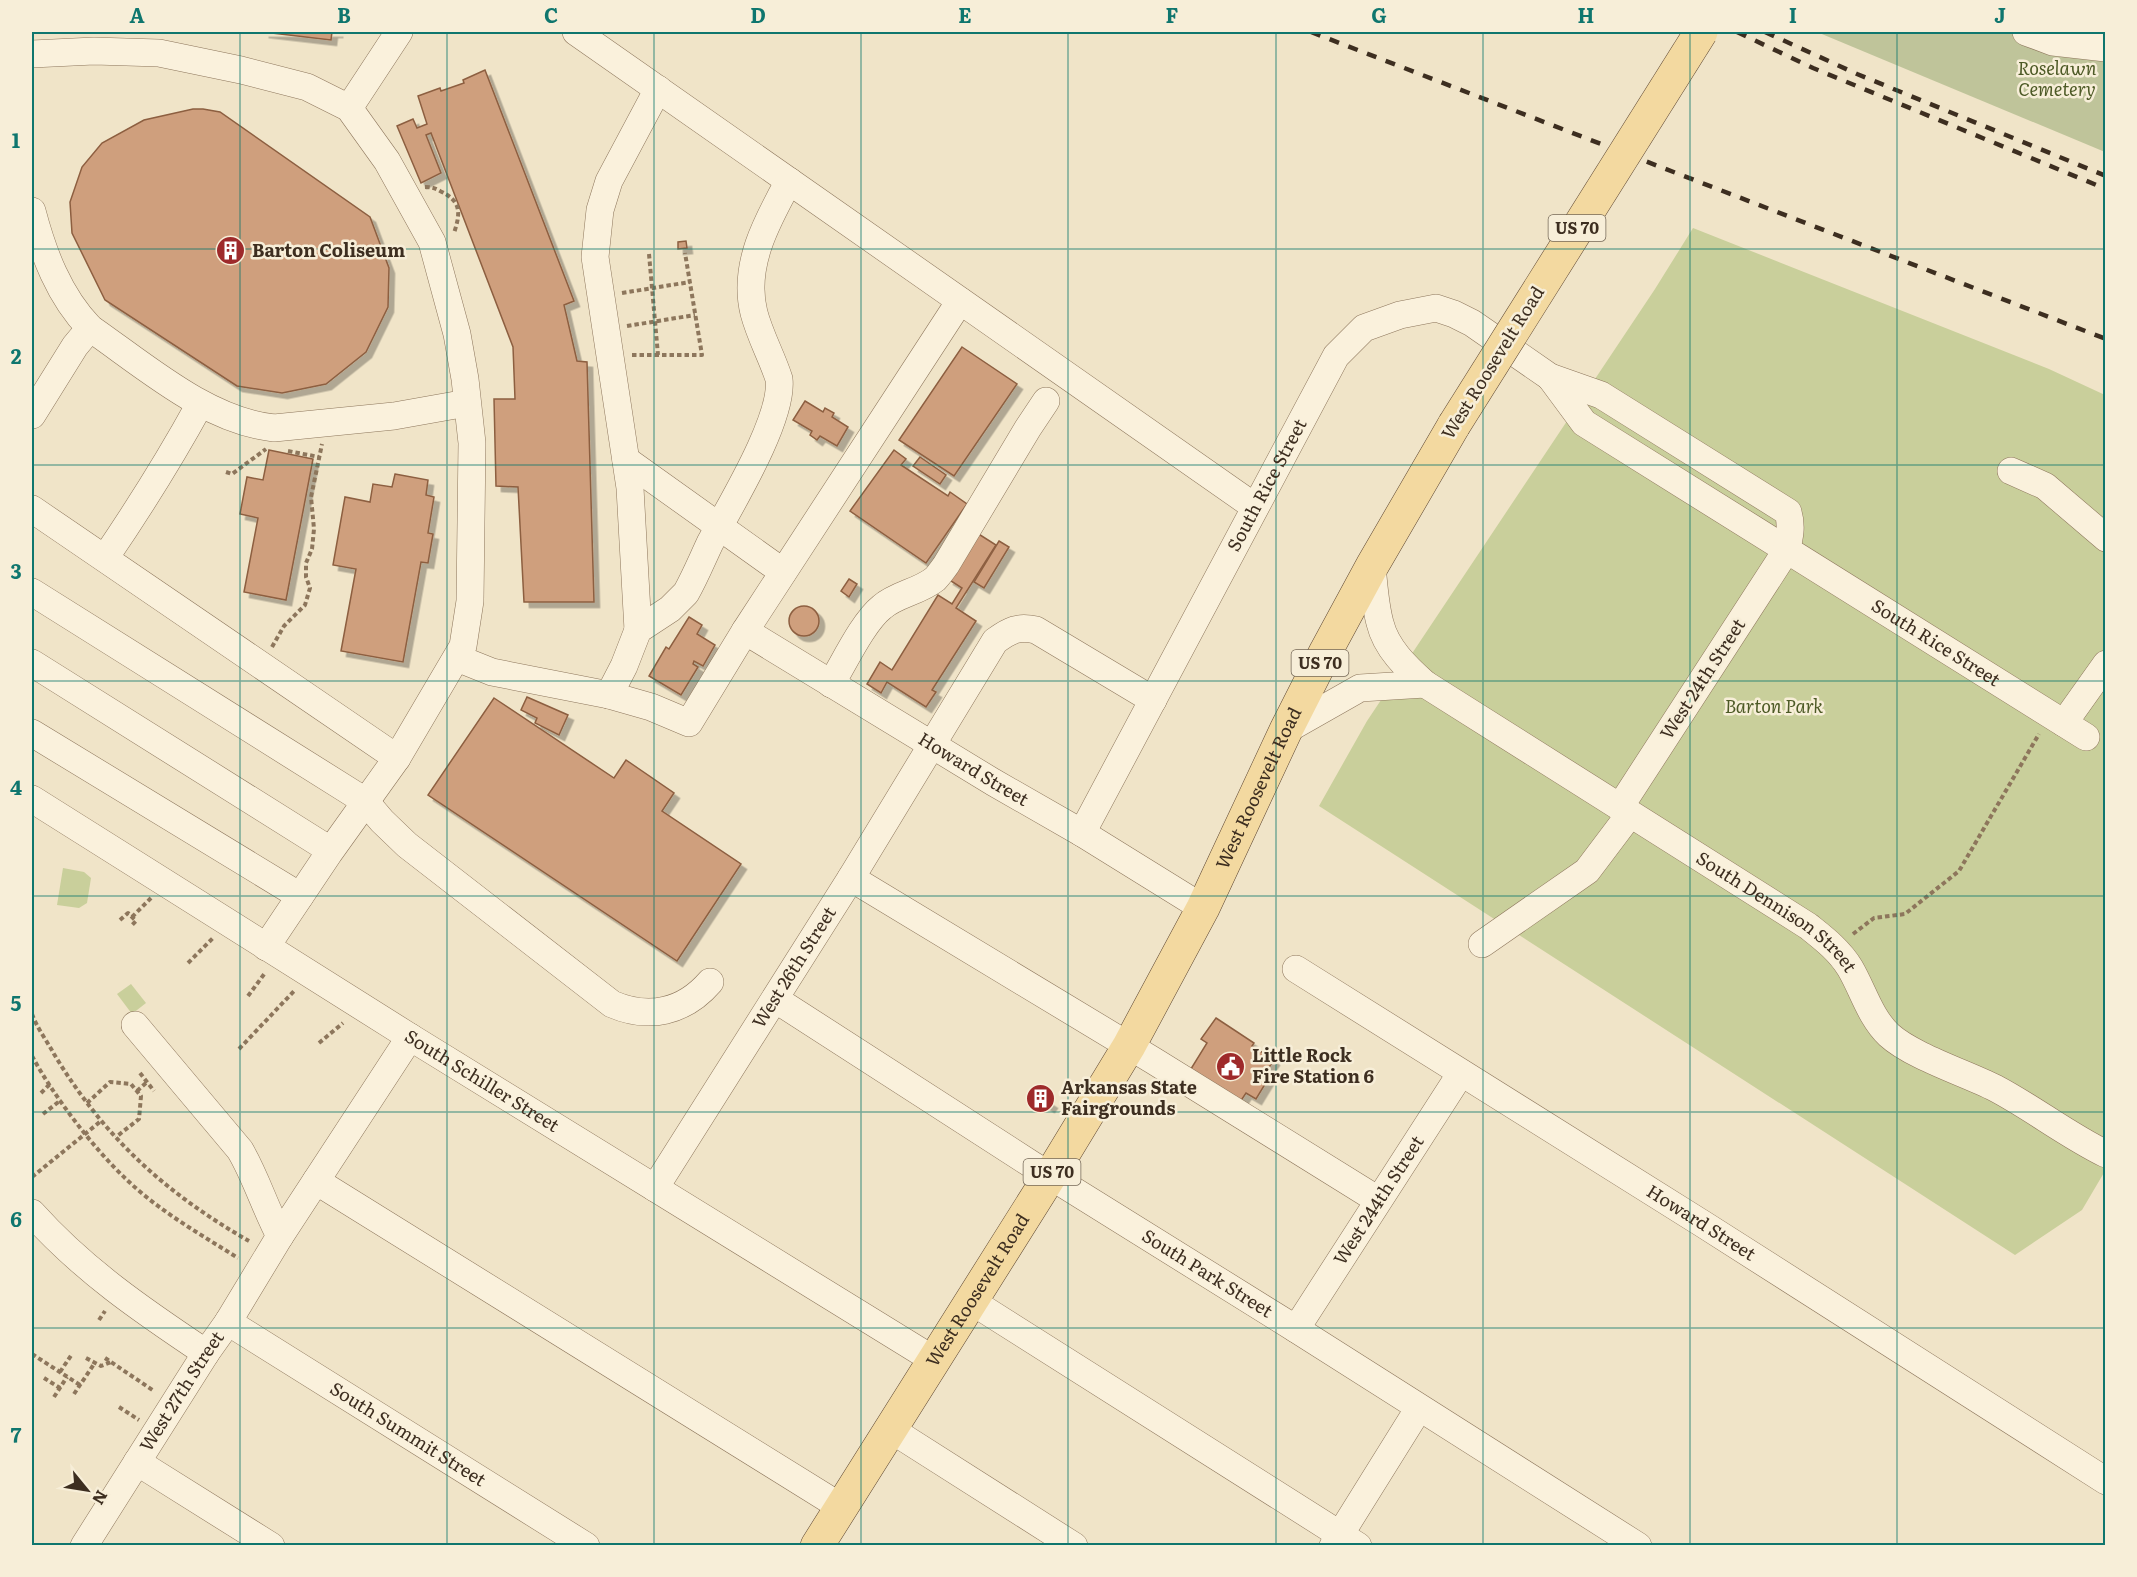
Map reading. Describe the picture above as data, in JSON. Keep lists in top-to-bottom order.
{
  "streets": {
    "main road": ["US 70", "West Roosevelt Road"],
    "street": [
      "South Rice Street",
      "West 24th Street",
      "Howard Street",
      "South Dennison Street",
      "West 26th Street",
      "South Schiller Street",
      "West 244th Street",
      "South Park Street",
      "West 27th Street",
      "South Summit Street"
    ]
  },
  "crossings": [
    ["West Roosevelt Road", "Howard Street"],
    ["West Roosevelt Road", "South Dennison Street"],
    ["West Roosevelt Road", "South Schiller Street"],
    ["West Roosevelt Road", "South Park Street"],
    ["South Rice Street", "West 24th Street"],
    ["South Rice Street", "Howard Street"],
    ["South Rice Street", "West 26th Street"],
    ["West 24th Street", "South Dennison Street"],
    ["Howard Street", "West 26th Street"],
    ["Howard Street", "West 244th Street"],
    ["West 26th Street", "South Schiller Street"],
    ["West 26th Street", "South Park Street"],
    ["South Schiller Street", "West 27th Street"],
    ["West 244th Street", "South Park Street"],
    ["West 27th Street", "South Summit Street"]
  ],
  "parks": ["Roselawn Cemetery", "Barton Park"],
  "places": {
    "building": ["Barton Coliseum", "Arkansas State Fairgrounds"],
    "public building": ["Little Rock Fire Station 6"]
  },
  "north": "bottom right",
  "grid": {
    "columns": [
      "A",
      "B",
      "C",
      "D",
      "E",
      "F",
      "G",
      "H",
      "I",
      "J"
    ],
    "rows": [
      "1",
      "2",
      "3",
      "4",
      "5",
      "6",
      "7"
    ]
  }
}
